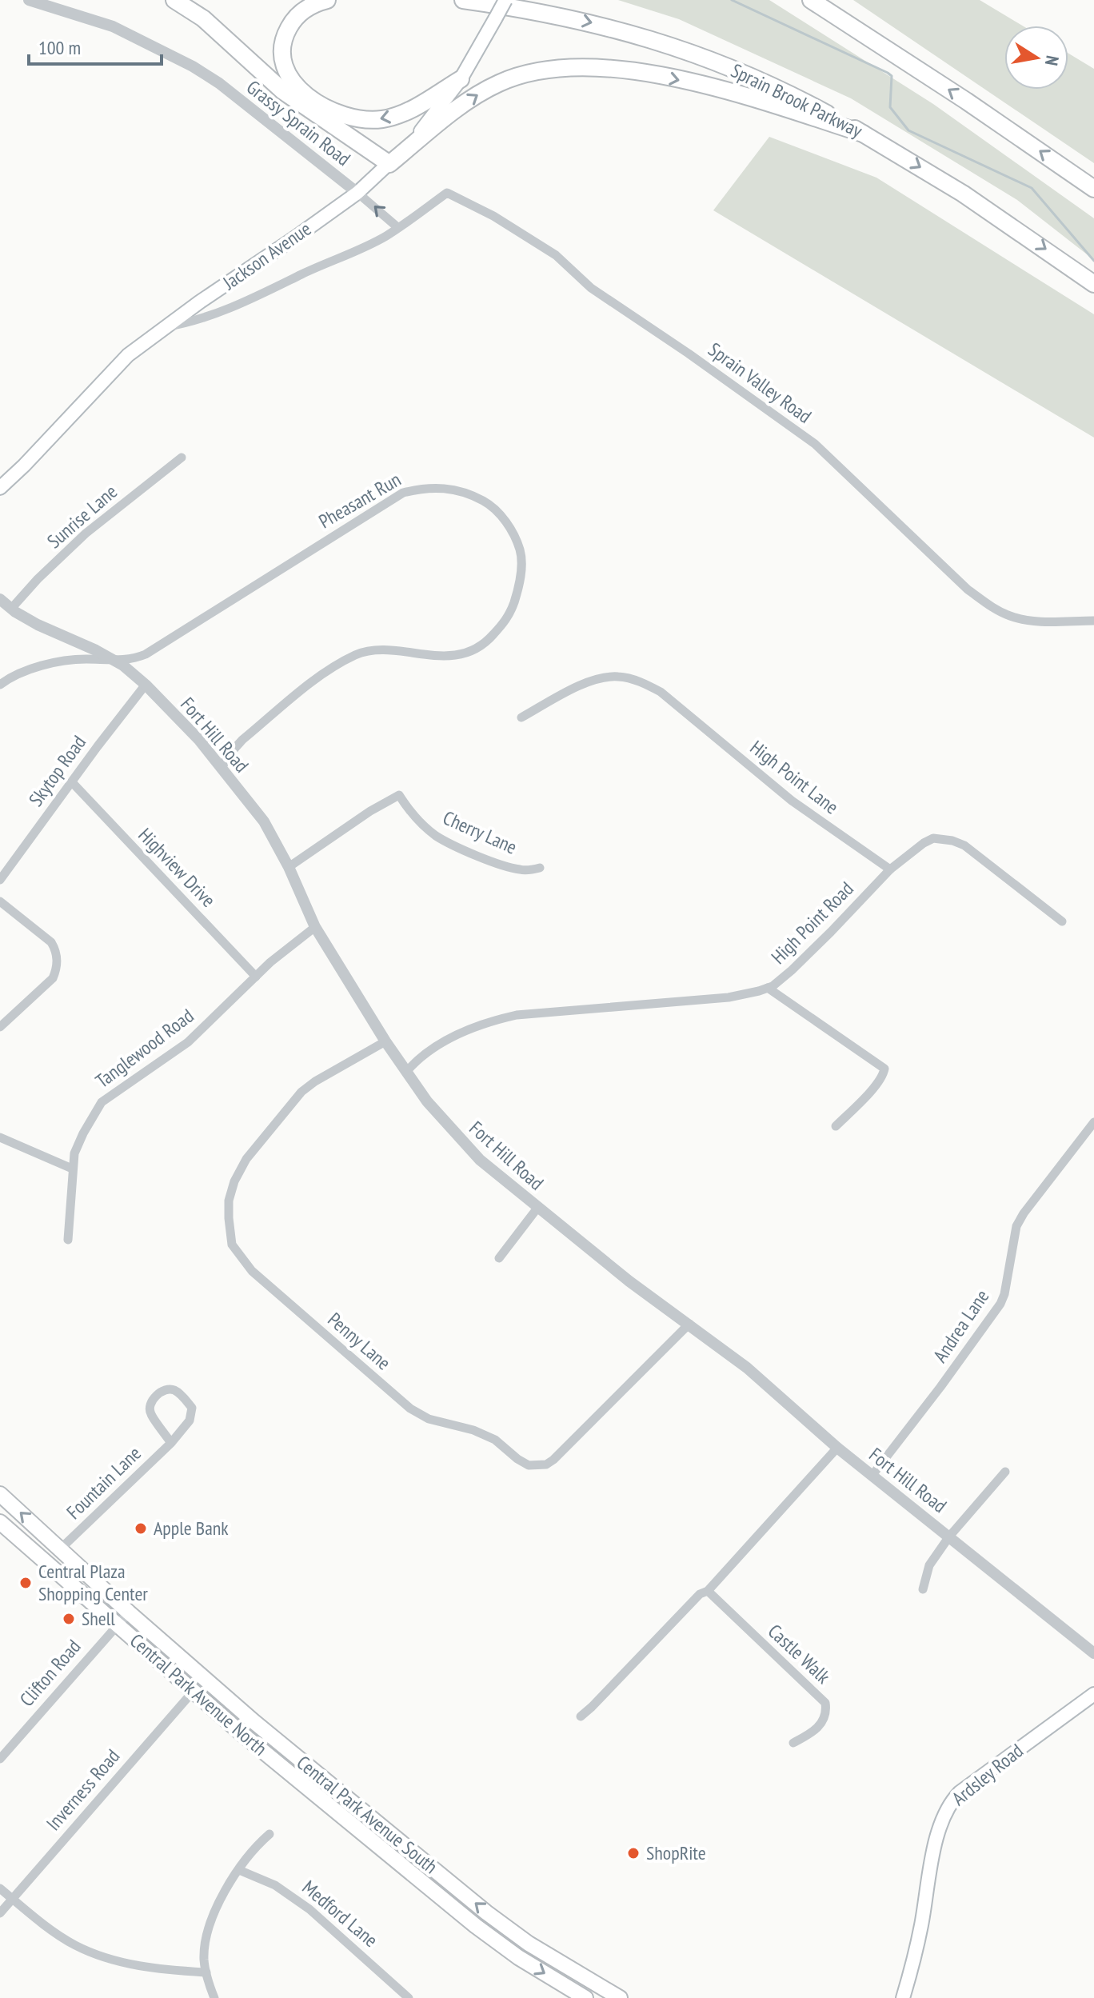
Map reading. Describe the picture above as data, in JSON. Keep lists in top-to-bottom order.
{
  "streets": {
    "highway": ["Sprain Brook Parkway"],
    "main road": [
      "Jackson Avenue",
      "Central Park Avenue North",
      "Ardsley Road",
      "Central Park Avenue South"
    ],
    "street": [
      "Grassy Sprain Road",
      "Sprain Valley Road",
      "Pheasant Run",
      "Sunrise Lane",
      "Fort Hill Road",
      "Skytop Road",
      "High Point Lane",
      "Cherry Lane",
      "Highview Drive",
      "High Point Road",
      "Tanglewood Road",
      "Andrea Lane",
      "Penny Lane",
      "Fountain Lane",
      "Castle Walk",
      "Clifton Road",
      "Inverness Road",
      "Medford Lane"
    ]
  },
  "crossings": [
    ["Grassy Sprain Road", "Jackson Avenue"],
    ["Grassy Sprain Road", "Sprain Valley Road"],
    ["Pheasant Run", "Fort Hill Road"],
    ["Sunrise Lane", "Fort Hill Road"],
    ["Fort Hill Road", "Skytop Road"],
    ["Fort Hill Road", "Cherry Lane"],
    ["Fort Hill Road", "High Point Road"],
    ["Fort Hill Road", "Tanglewood Road"],
    ["Fort Hill Road", "Andrea Lane"],
    ["Fort Hill Road", "Penny Lane"],
    ["Skytop Road", "Highview Drive"],
    ["High Point Lane", "High Point Road"],
    ["Highview Drive", "Tanglewood Road"],
    ["Fountain Lane", "Central Park Avenue South"],
    ["Clifton Road", "Central Park Avenue North"],
    ["Clifton Road", "Central Park Avenue South"],
    ["Central Park Avenue North", "Inverness Road"]
  ],
  "one_way": ["Central Park Avenue North", "Central Park Avenue South"],
  "places": [
    "Apple Bank",
    "Central Plaza Shopping Center",
    "Shell",
    "ShopRite"
  ],
  "scale_bar": "100 m",
  "north": "right"
}
